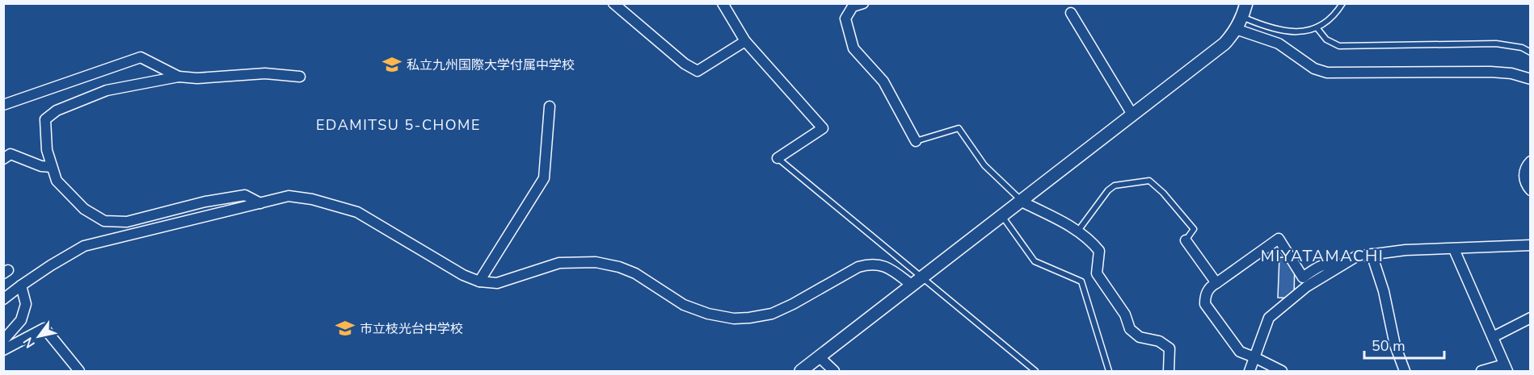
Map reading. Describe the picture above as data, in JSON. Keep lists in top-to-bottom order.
{
  "districts": ["EDAMITSU 5-CHOME", "MIYATAMACHI"],
  "places": {
    "school or university": ["私立九州国際大学付属中学校", "市立枝光台中学校"]
  },
  "scale_bar": "50 m",
  "north": "bottom left"
}
